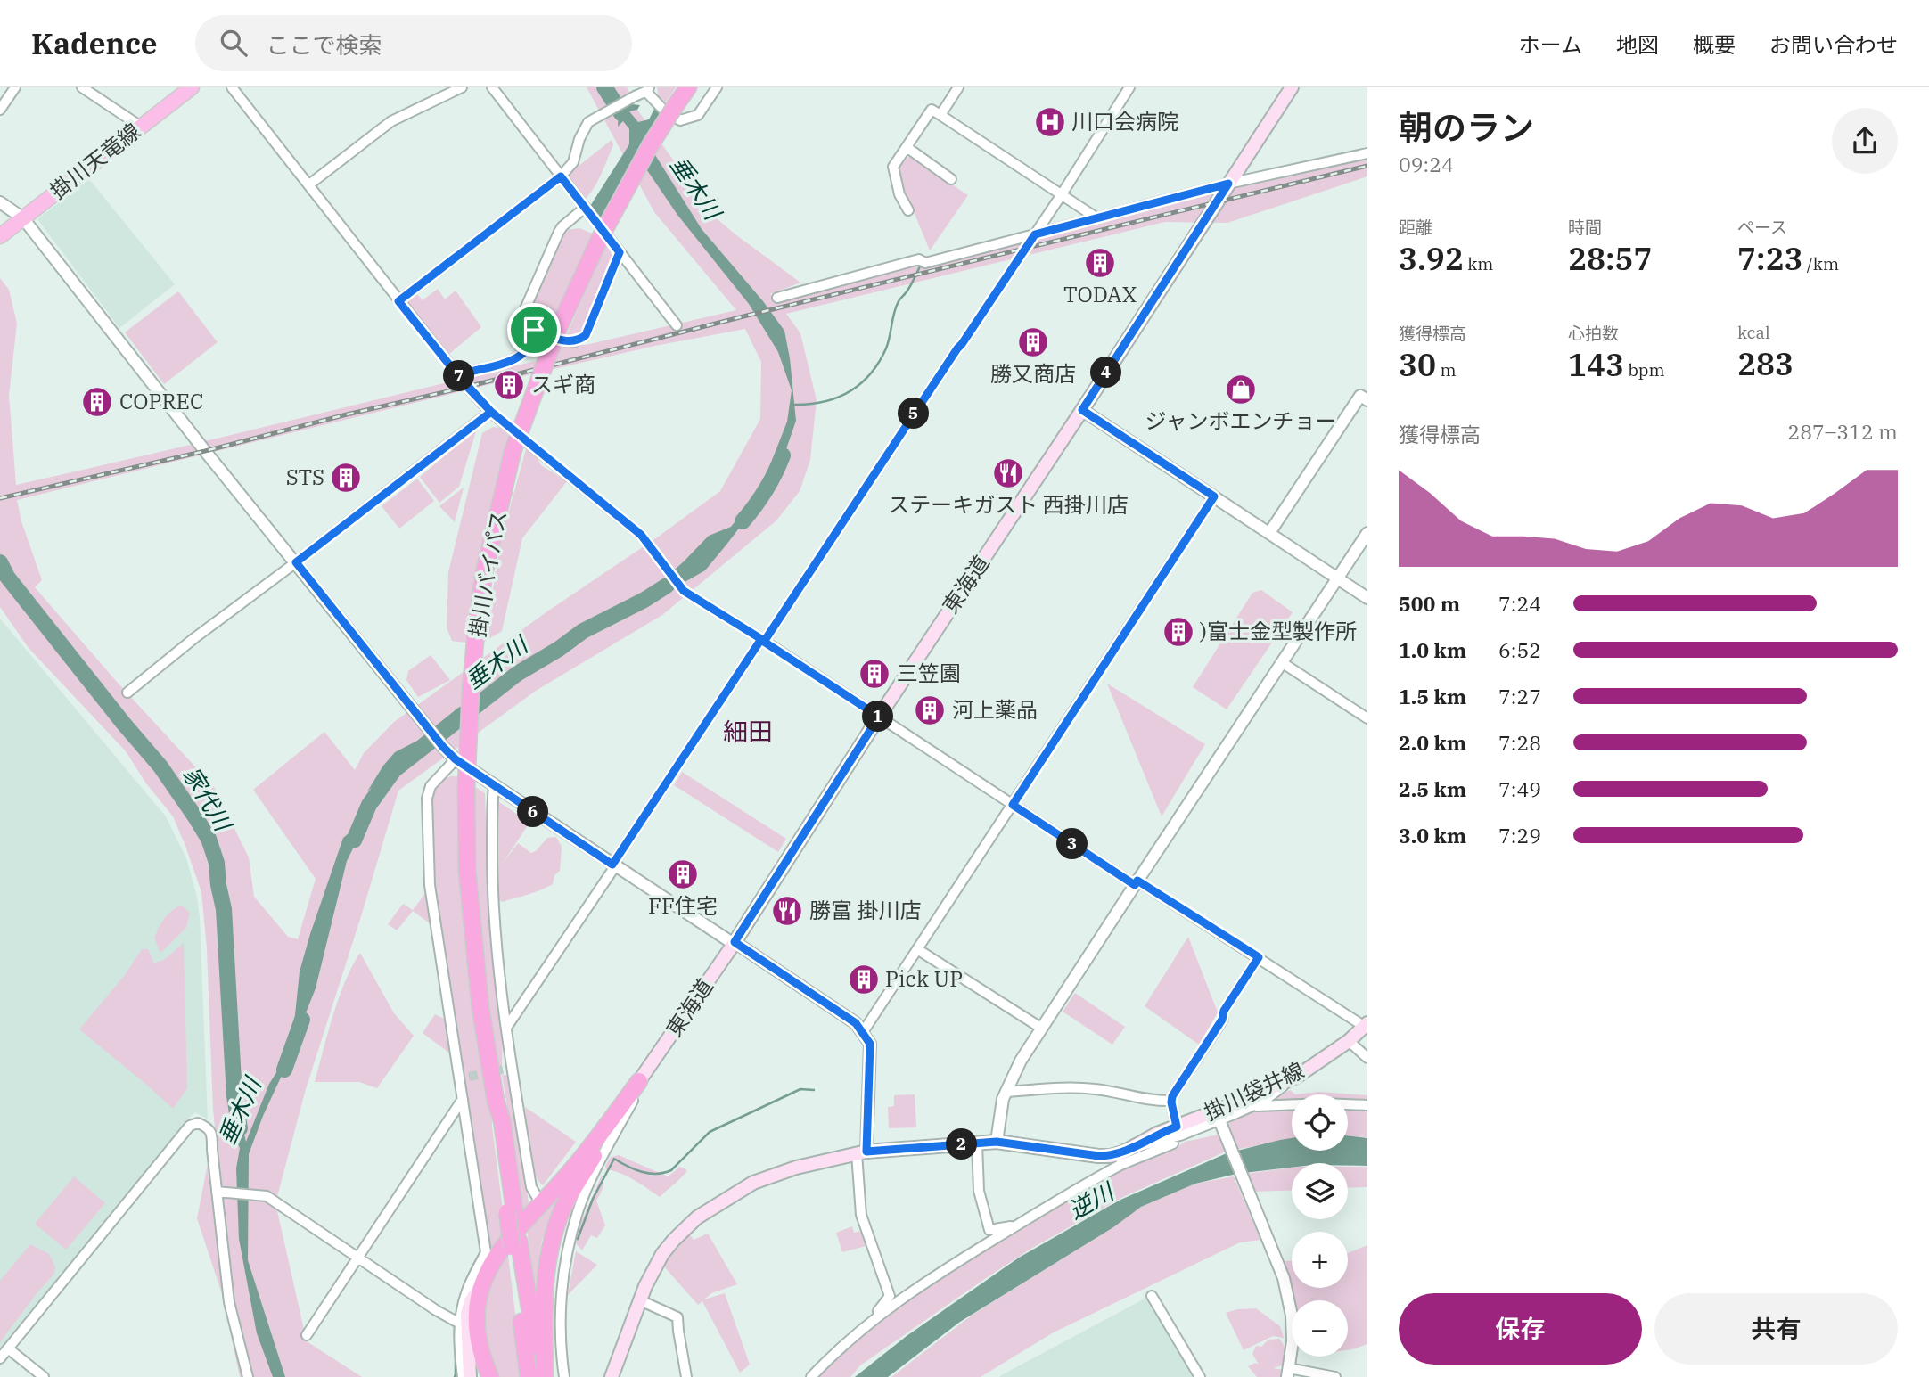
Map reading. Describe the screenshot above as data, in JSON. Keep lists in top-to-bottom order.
{
  "streets": {
    "highway": ["掛川バイパス"],
    "main road": ["掛川天竜線", "東海道", "掛川袋井線"]
  },
  "districts": ["細田"],
  "water": ["垂木川", "家代川", "逆川"],
  "places": {
    "hospital": ["川口会病院"],
    "building": [
      "TODAX",
      "勝又商店",
      "スギ商",
      "COPREC",
      "STS",
      ")富士金型製作所",
      "三笠園",
      "河上薬品",
      "FF住宅",
      "Pick UP"
    ],
    "shop": ["ジャンボエンチョー"],
    "restaurant": ["ステーキガスト 西掛川店", "勝富 掛川店"]
  },
  "page": {
    "header": "Kadence",
    "search": "ここで検索",
    "nav": [
      "ホーム",
      "地図",
      "概要",
      "お問い合わせ"
    ],
    "heading": ["朝のラン", "09:24"],
    "stats": [
      ["距離", "3.92 km"],
      ["時間", "28:57"],
      ["ペース", "7:23 /km"],
      ["獲得標高", "30 m"],
      ["心拍数", "143 bpm"],
      ["kcal", "283"]
    ],
    "pins": [
      "4",
      "7",
      "5",
      "1",
      "6",
      "3",
      "2"
    ],
    "chart": ["獲得標高", "287–312 m"],
    "list": [
      {
        "name": "500 m",
        "note": "7:24"
      },
      {
        "name": "1.0 km",
        "note": "6:52"
      },
      {
        "name": "1.5 km",
        "note": "7:27"
      },
      {
        "name": "2.0 km",
        "note": "7:28"
      },
      {
        "name": "2.5 km",
        "note": "7:49"
      },
      {
        "name": "3.0 km",
        "note": "7:29"
      }
    ],
    "map_buttons": ["+", "−"],
    "buttons": ["保存", "共有"]
  }
}
